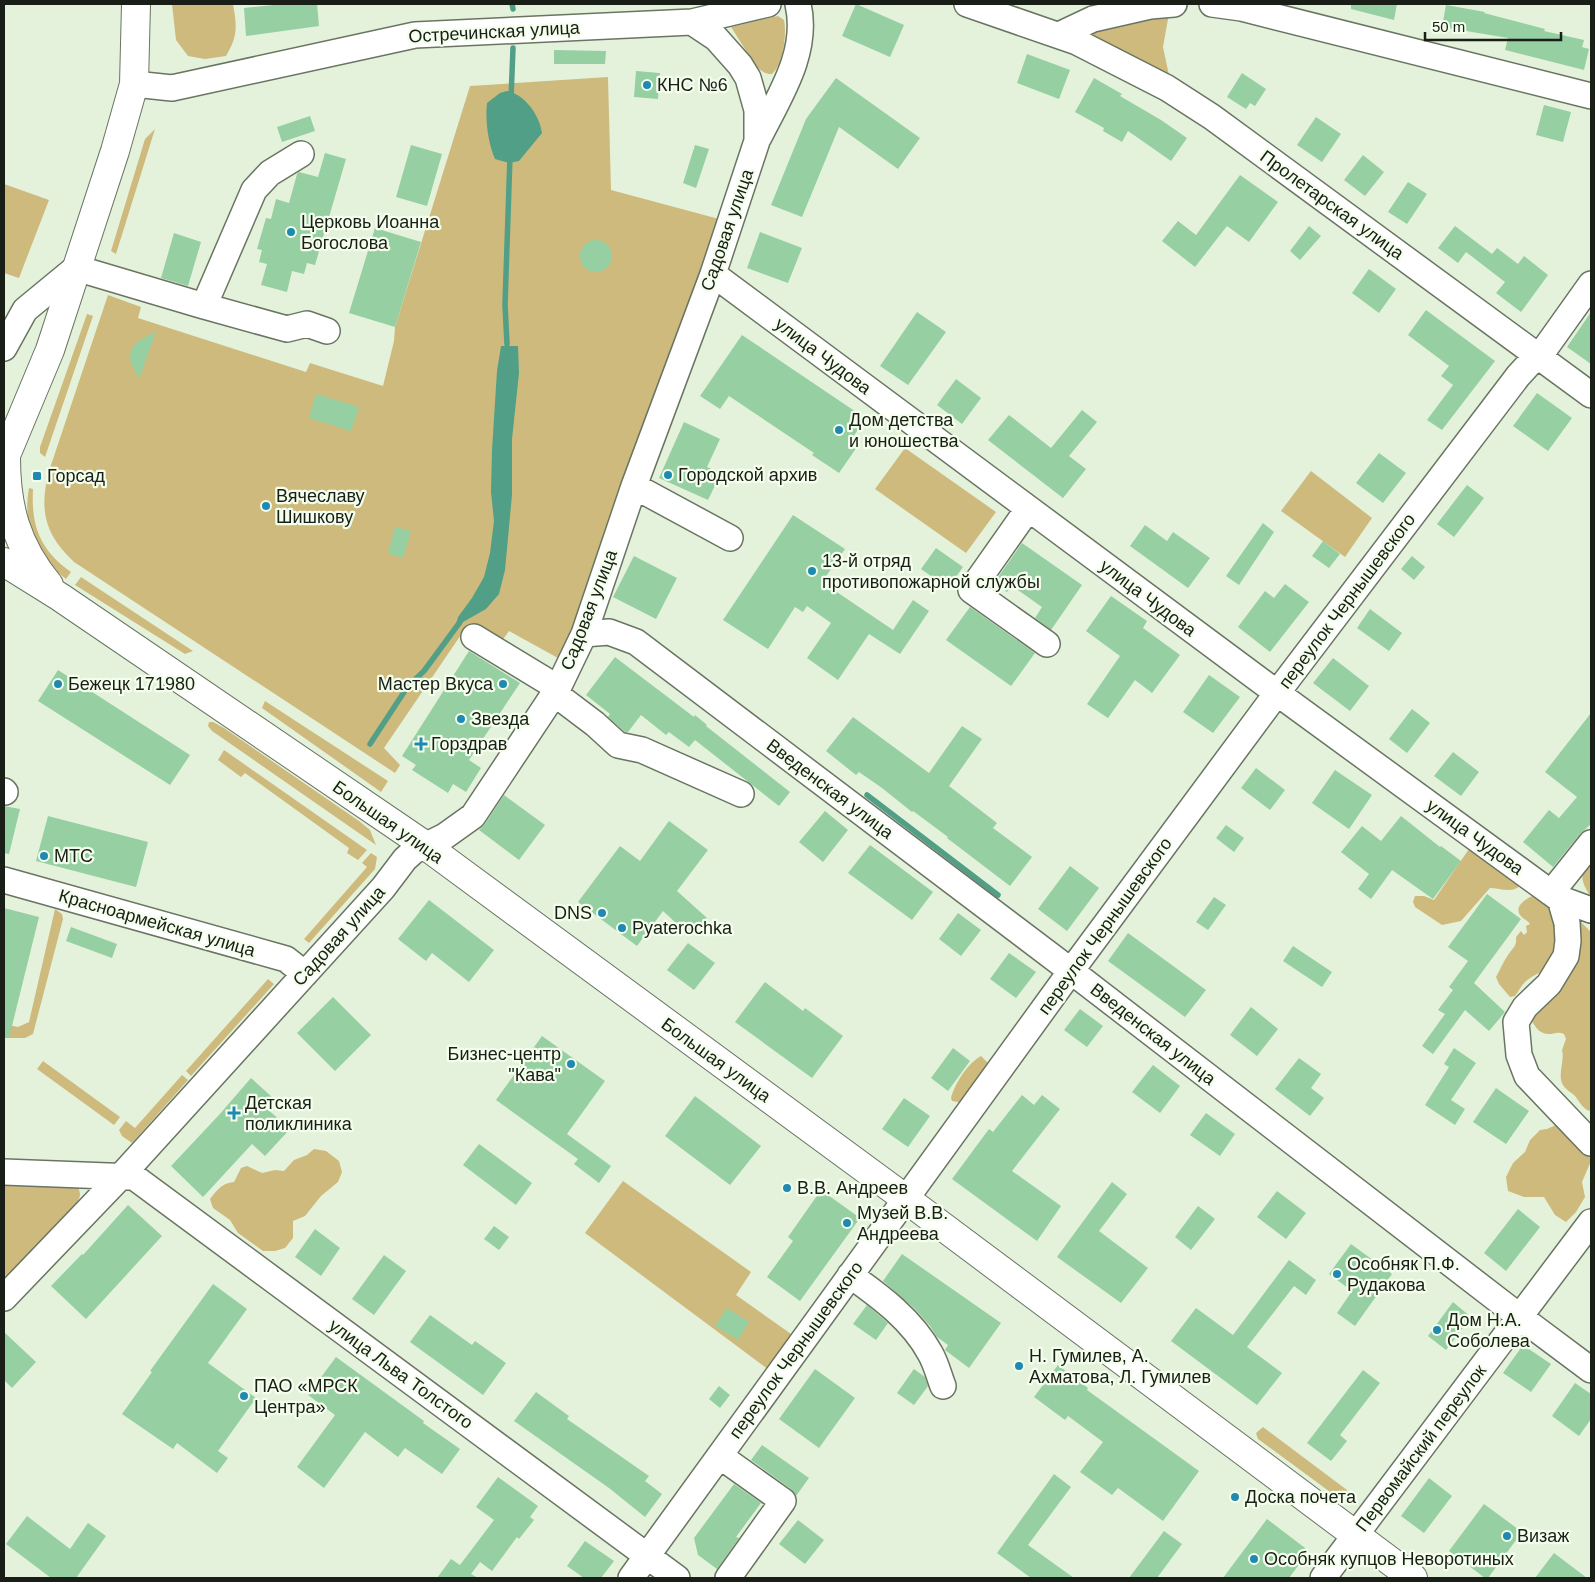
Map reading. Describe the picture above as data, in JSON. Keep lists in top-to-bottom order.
{
  "streets": {
    "main road": ["Большая улица"],
    "street": [
      "Остречинская улица",
      "Пролетарская улица",
      "Садовая улица",
      "улица Чудова",
      "переулок Чернышевского",
      "Введенская улица",
      "Красноармейская улица",
      "улица Льва Толстого",
      "Первомайский переулок"
    ]
  },
  "crossings": [
    ["Остречинская улица", "Садовая улица"],
    ["Пролетарская улица", "переулок Чернышевского"],
    ["Садовая улица", "улица Чудова"],
    ["Садовая улица", "Введенская улица"],
    ["Садовая улица", "Большая улица"],
    ["Садовая улица", "Красноармейская улица"],
    ["Садовая улица", "улица Льва Толстого"],
    ["улица Чудова", "переулок Чернышевского"],
    ["переулок Чернышевского", "Введенская улица"],
    ["переулок Чернышевского", "Большая улица"],
    ["переулок Чернышевского", "улица Льва Толстого"],
    ["Введенская улица", "Первомайский переулок"],
    ["Большая улица", "Первомайский переулок"]
  ],
  "places": {
    "other": [
      "КНС №6",
      "Церковь Иоанна Богослова",
      "Дом детства и юношества",
      "Городской архив",
      "Вячеславу Шишкову",
      "13-й отряд противопожарной службы",
      "Бежецк 171980",
      "Мастер Вкуса",
      "Звезда",
      "МТС",
      "DNS",
      "Pyaterochka",
      "Бизнес-центр \"Кава\"",
      "В.В. Андреев",
      "Музей В.В. Андреева",
      "Особняк П.Ф. Рудакова",
      "Дом Н.А. Соболева",
      "Н. Гумилев, А. Ахматова, Л. Гумилев",
      "ПАО «МРСК Центра»",
      "Доска почета",
      "Визаж",
      "Особняк купцов Неворотиных"
    ],
    "transit": ["Горсад"],
    "health": ["Горздрав", "Детская поликлиника"]
  },
  "scale_bar": "50 m"
}
